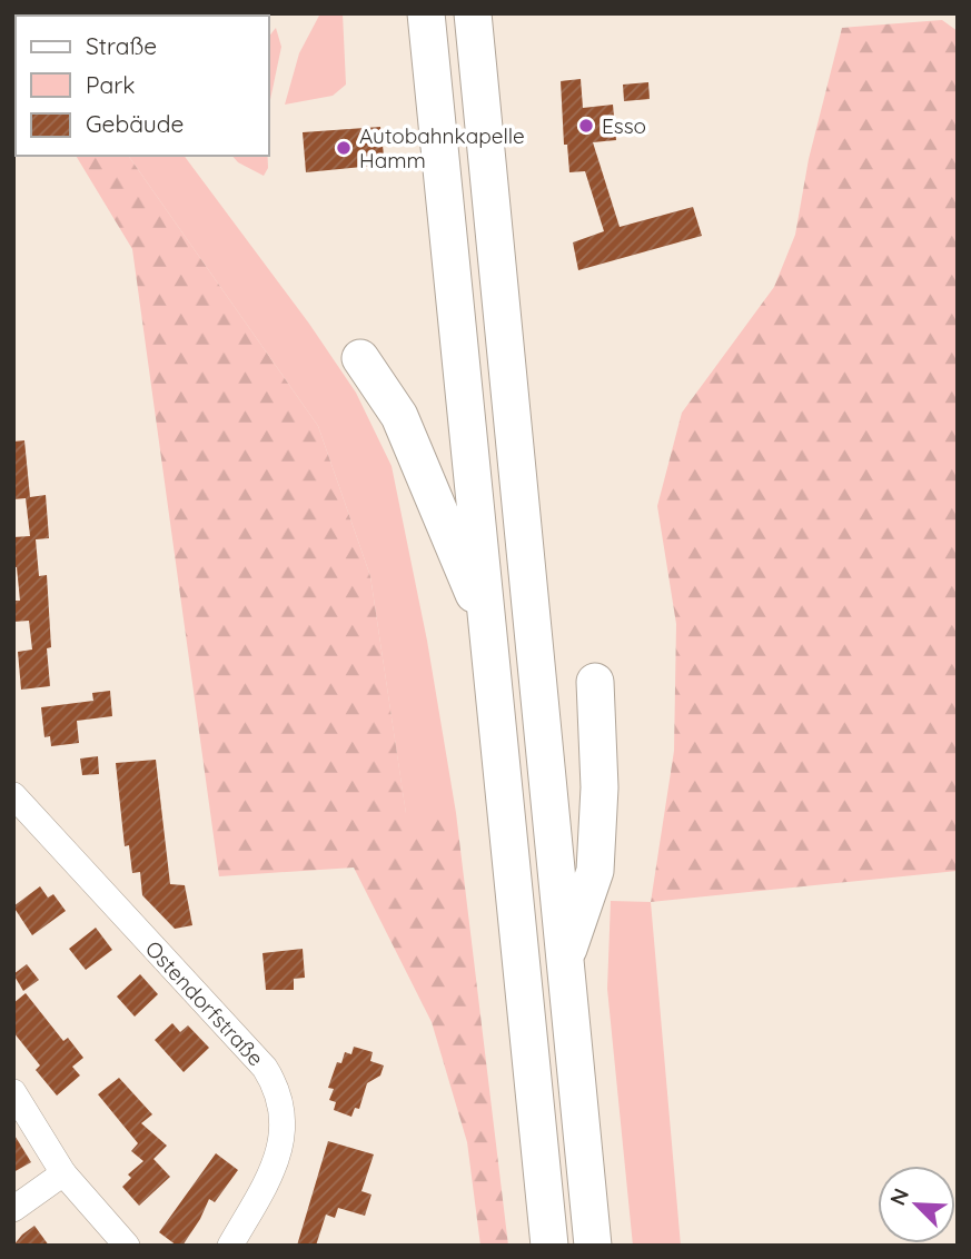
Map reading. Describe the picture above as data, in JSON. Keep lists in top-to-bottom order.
{
  "streets": {
    "street": ["Ostendorfstraße"]
  },
  "places": ["Esso", "Autobahnkapelle Hamm"],
  "legend": ["Straße", "Park", "Gebäude"],
  "north": "top left"
}
